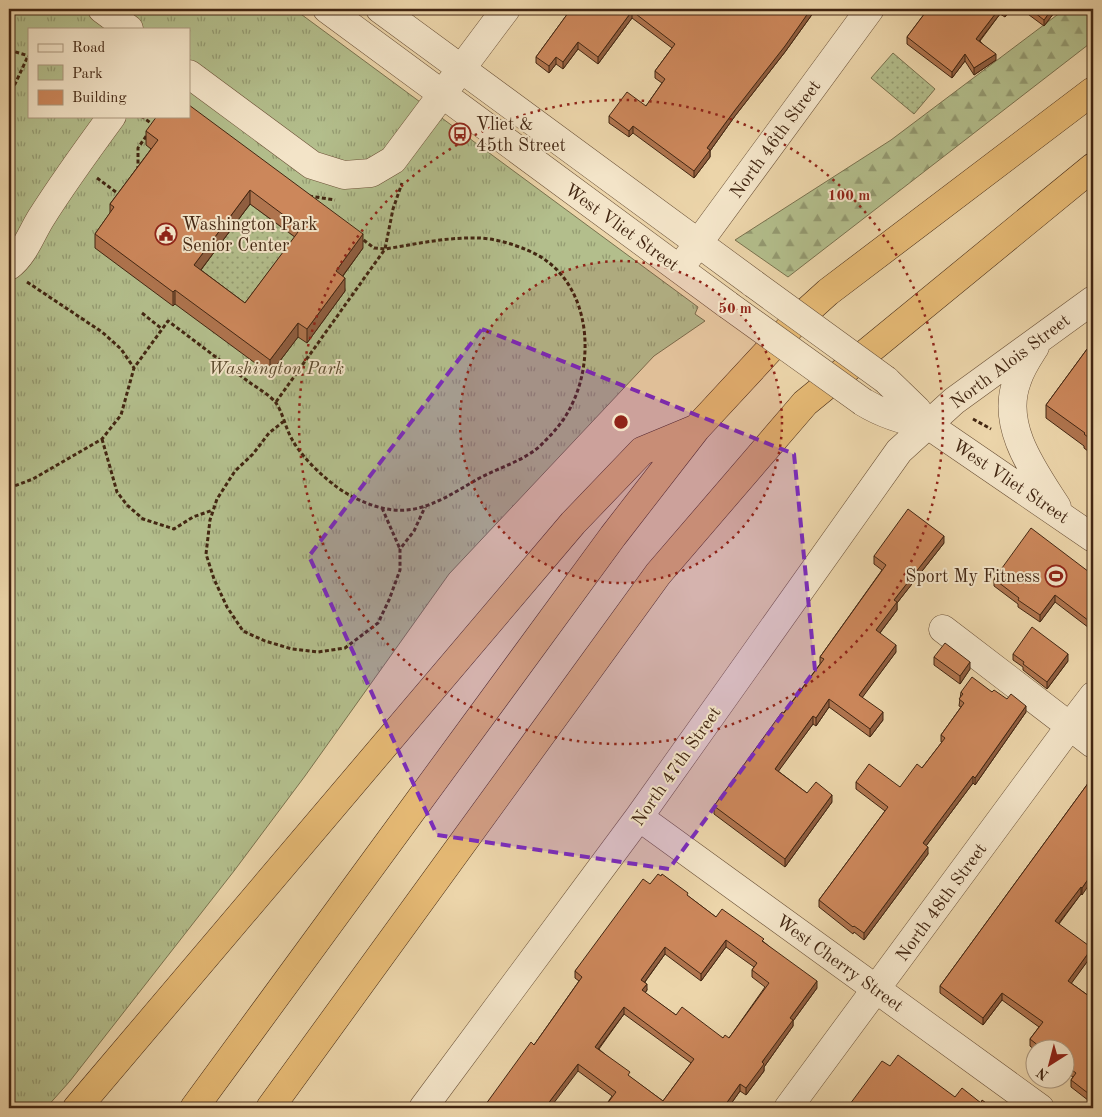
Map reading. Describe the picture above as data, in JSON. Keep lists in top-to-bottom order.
{
  "streets": {
    "street": [
      "North 46th Street",
      "West Vliet Street",
      "North Alois Street",
      "North 47th Street",
      "North 48th Street",
      "West Cherry Street"
    ]
  },
  "crossings": [
    ["North 46th Street", "West Vliet Street"],
    ["West Vliet Street", "North Alois Street"],
    ["West Vliet Street", "North 47th Street"],
    ["North Alois Street", "North 47th Street"],
    ["North 47th Street", "West Cherry Street"],
    ["North 48th Street", "West Cherry Street"]
  ],
  "parks": ["Washington Park"],
  "places": {
    "bus stop": ["Vliet & 45th Street"],
    "public building": ["Washington Park Senior Center"],
    "sports": ["Sport My Fitness"]
  },
  "legend": ["Road", "Park", "Building"],
  "north": "bottom left",
  "rings": ["100 m", "50 m"]
}
